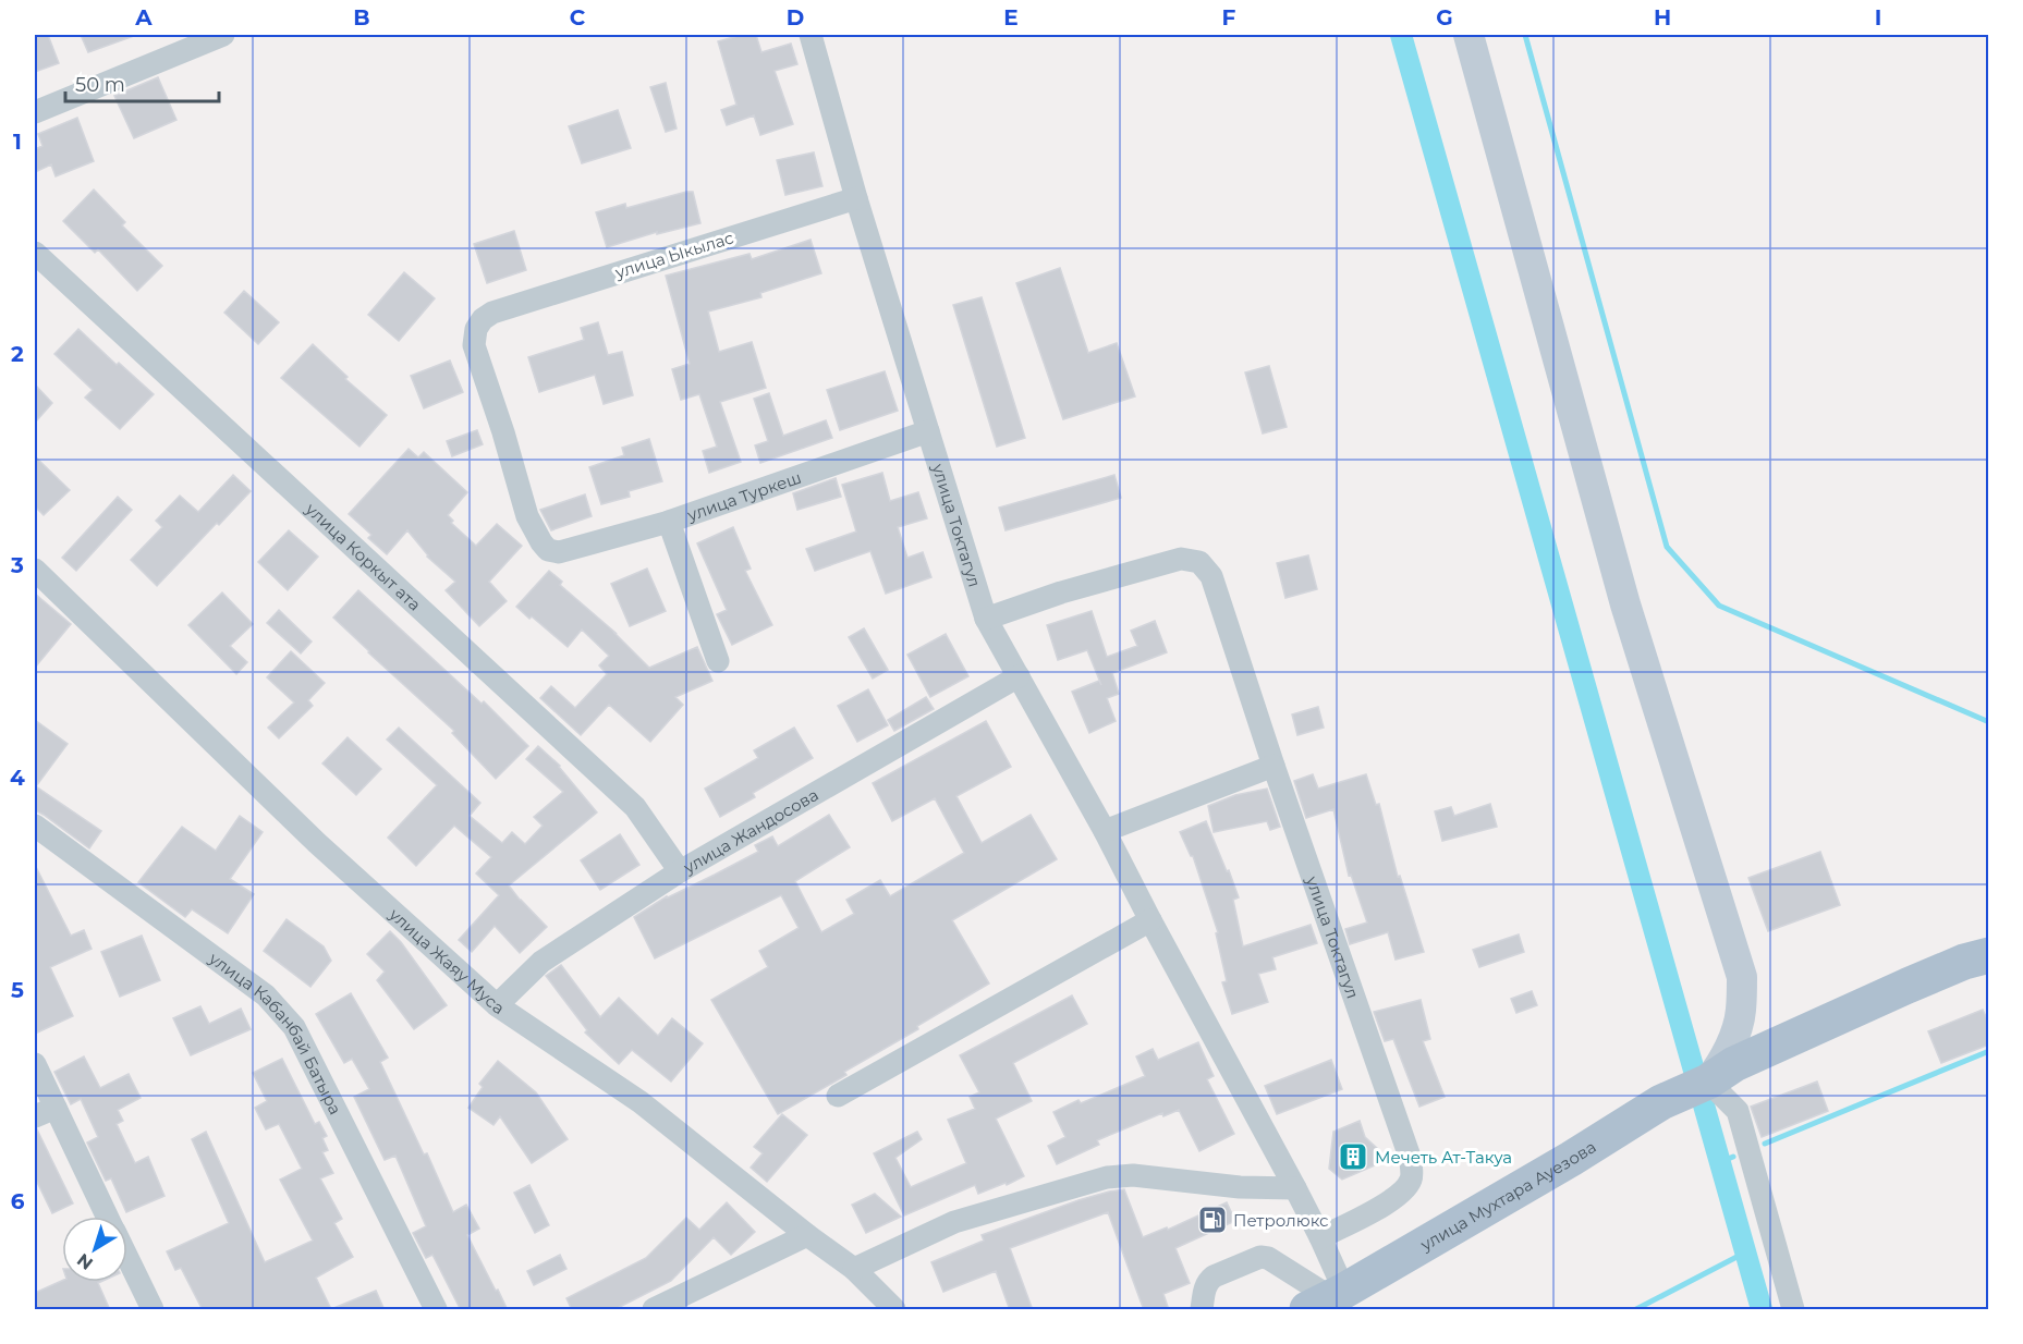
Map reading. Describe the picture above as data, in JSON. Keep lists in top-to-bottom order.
{
  "streets": {
    "main road": ["улица Мухтара Ауезова"],
    "street": [
      "улица Ыкылас",
      "улица Туркеш",
      "улица Токтагул",
      "улица Коркыт ата",
      "улица Жандосова",
      "улица Жаяу Муса",
      "улица Кабанбай Батыра"
    ]
  },
  "crossings": [
    ["улица Ыкылас", "улица Туркеш"],
    ["улица Ыкылас", "улица Токтагул"],
    ["улица Туркеш", "улица Токтагул"],
    ["улица Токтагул", "улица Жандосова"],
    ["улица Токтагул", "улица Мухтара Ауезова"],
    ["улица Коркыт ата", "улица Жандосова"],
    ["улица Жандосова", "улица Жаяу Муса"]
  ],
  "places": {
    "building": ["Мечеть Ат-Такуа"],
    "fuel station": ["Петролюкс"]
  },
  "scale_bar": "50 m",
  "north": "bottom left",
  "grid": {
    "columns": [
      "A",
      "B",
      "C",
      "D",
      "E",
      "F",
      "G",
      "H",
      "I"
    ],
    "rows": [
      "1",
      "2",
      "3",
      "4",
      "5",
      "6"
    ]
  }
}
